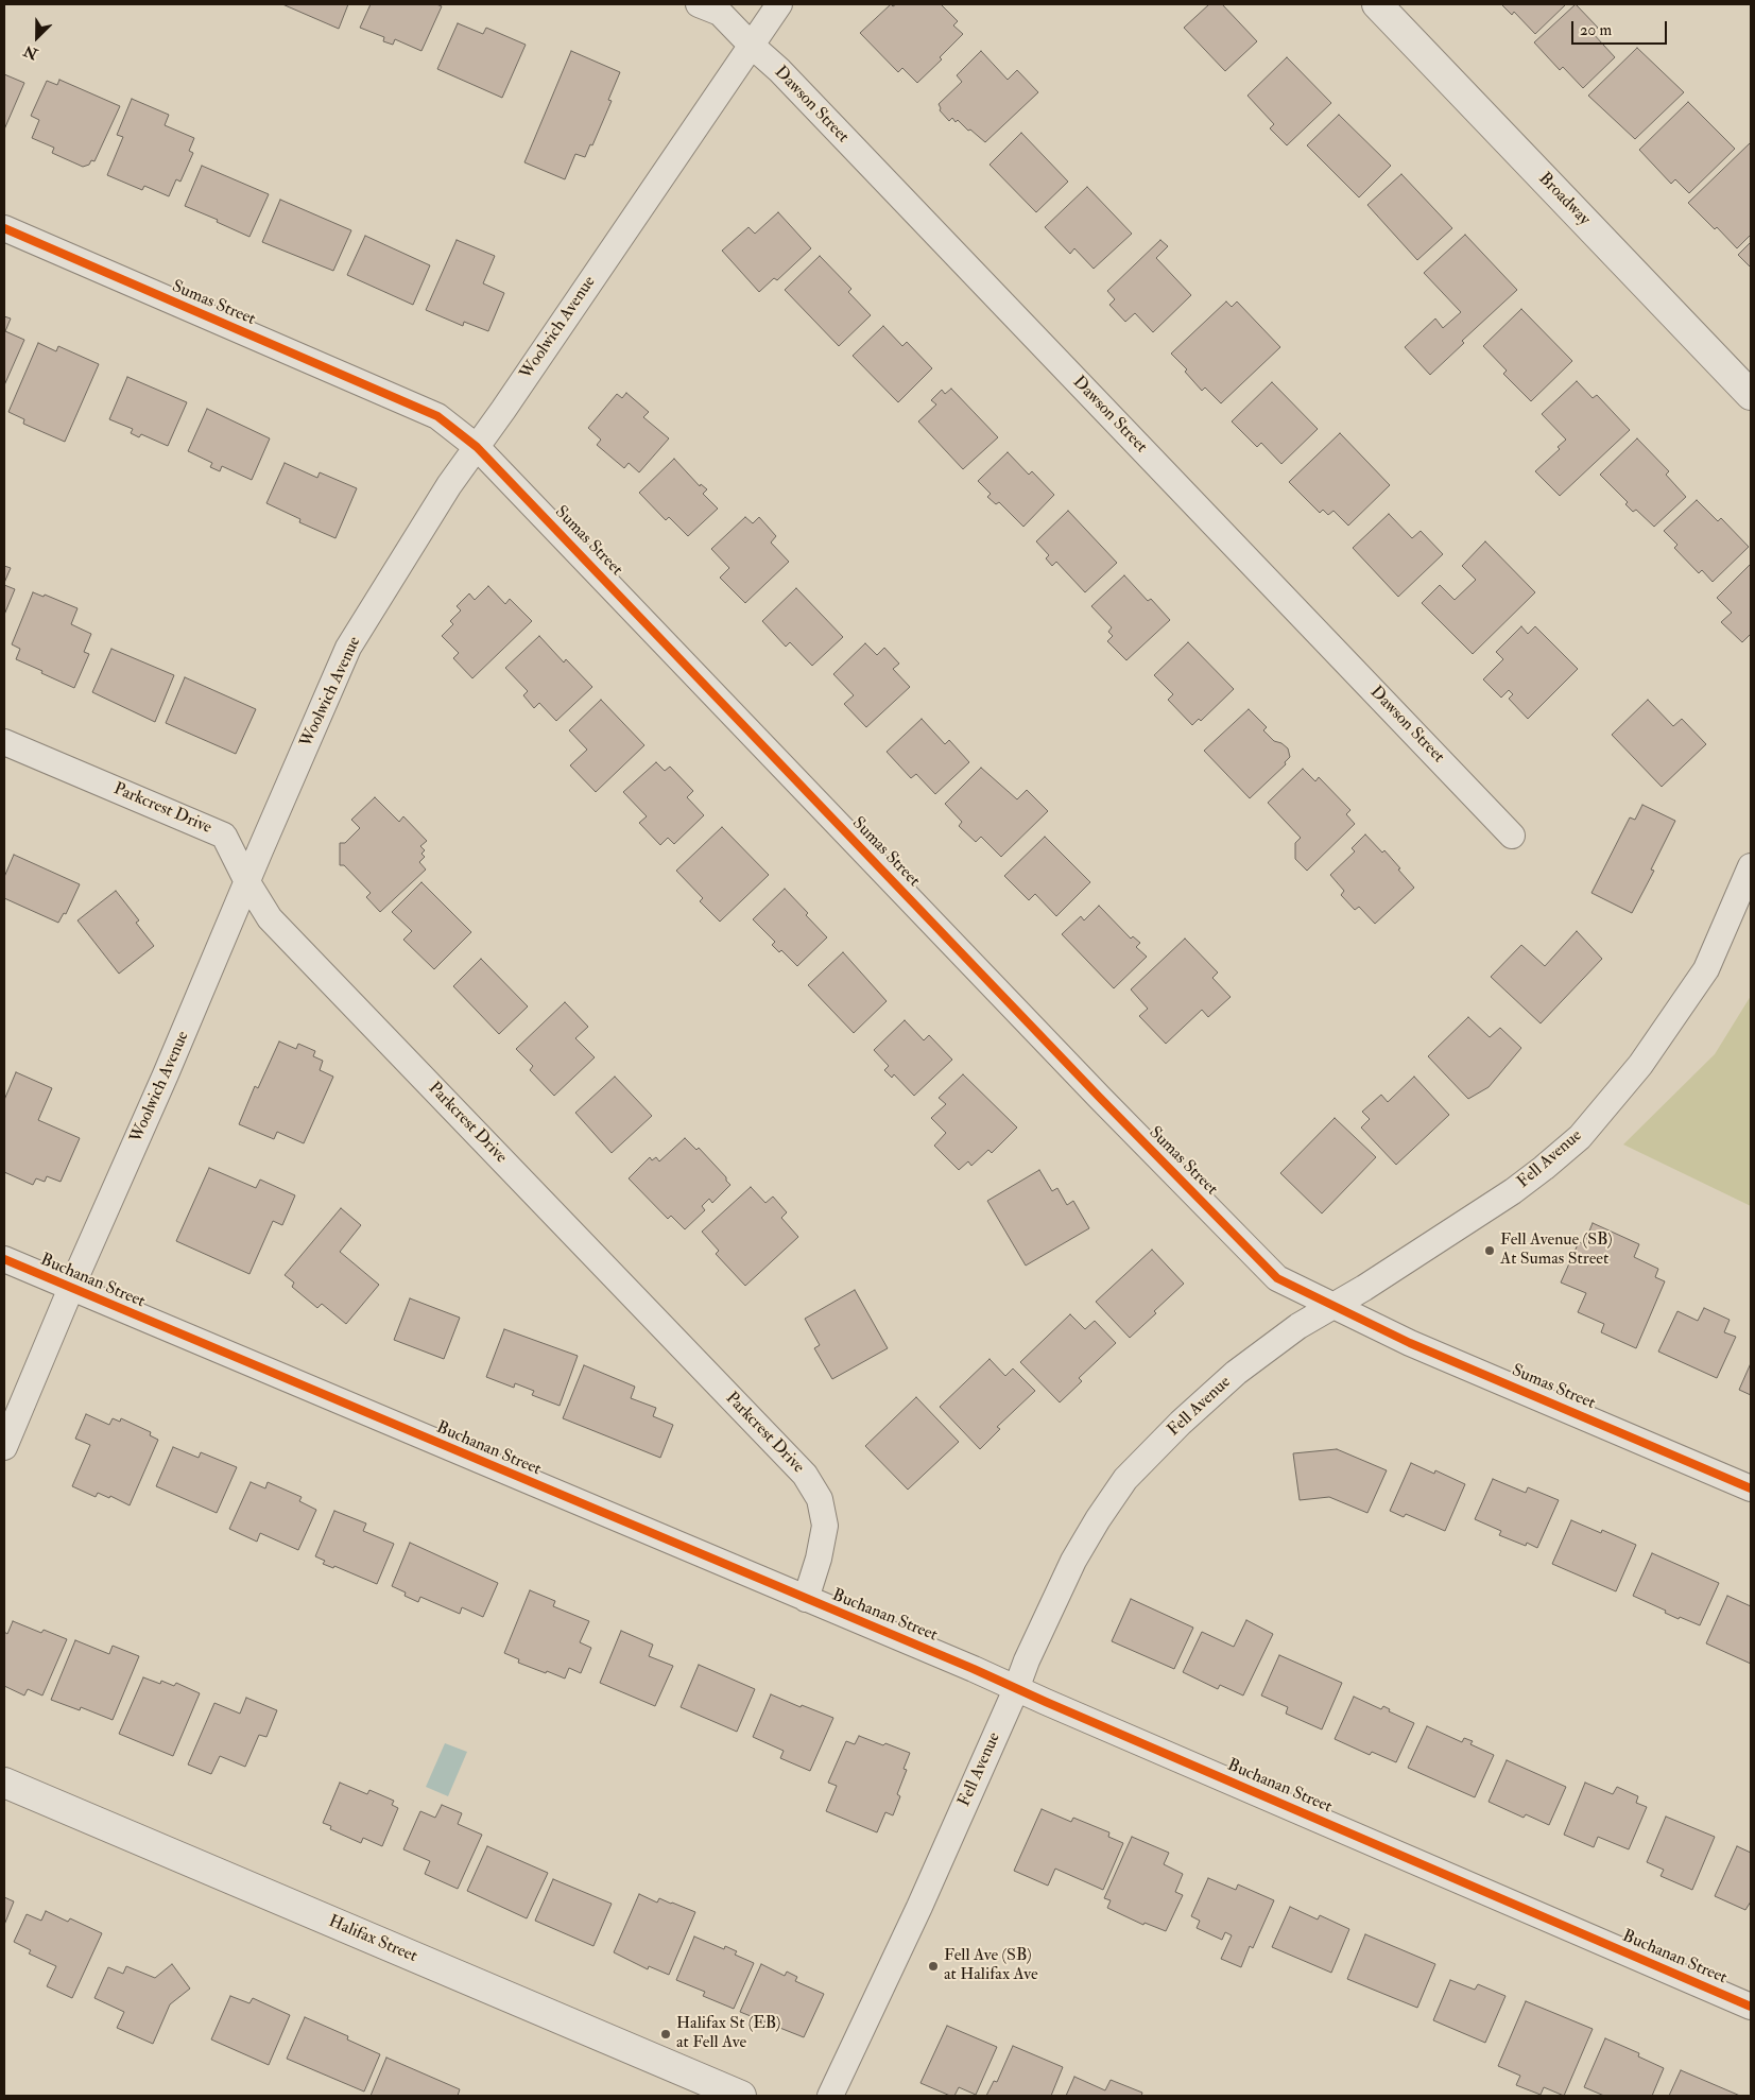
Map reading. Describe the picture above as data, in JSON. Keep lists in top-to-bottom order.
{
  "streets": {
    "street": [
      "Dawson Street",
      "Broadway",
      "Sumas Street",
      "Woolwich Avenue",
      "Parkcrest Drive",
      "Fell Avenue",
      "Buchanan Street",
      "Halifax Street"
    ]
  },
  "crossings": [
    ["Dawson Street", "Woolwich Avenue"],
    ["Sumas Street", "Woolwich Avenue"],
    ["Sumas Street", "Fell Avenue"],
    ["Woolwich Avenue", "Parkcrest Drive"],
    ["Woolwich Avenue", "Buchanan Street"],
    ["Parkcrest Drive", "Buchanan Street"],
    ["Fell Avenue", "Buchanan Street"]
  ],
  "places": ["Fell Avenue (SB) At Sumas Street", "Fell Ave (SB) at Halifax Ave", "Halifax St (EB) at Fell Ave"],
  "scale_bar": "20 m",
  "north": "bottom left"
}
